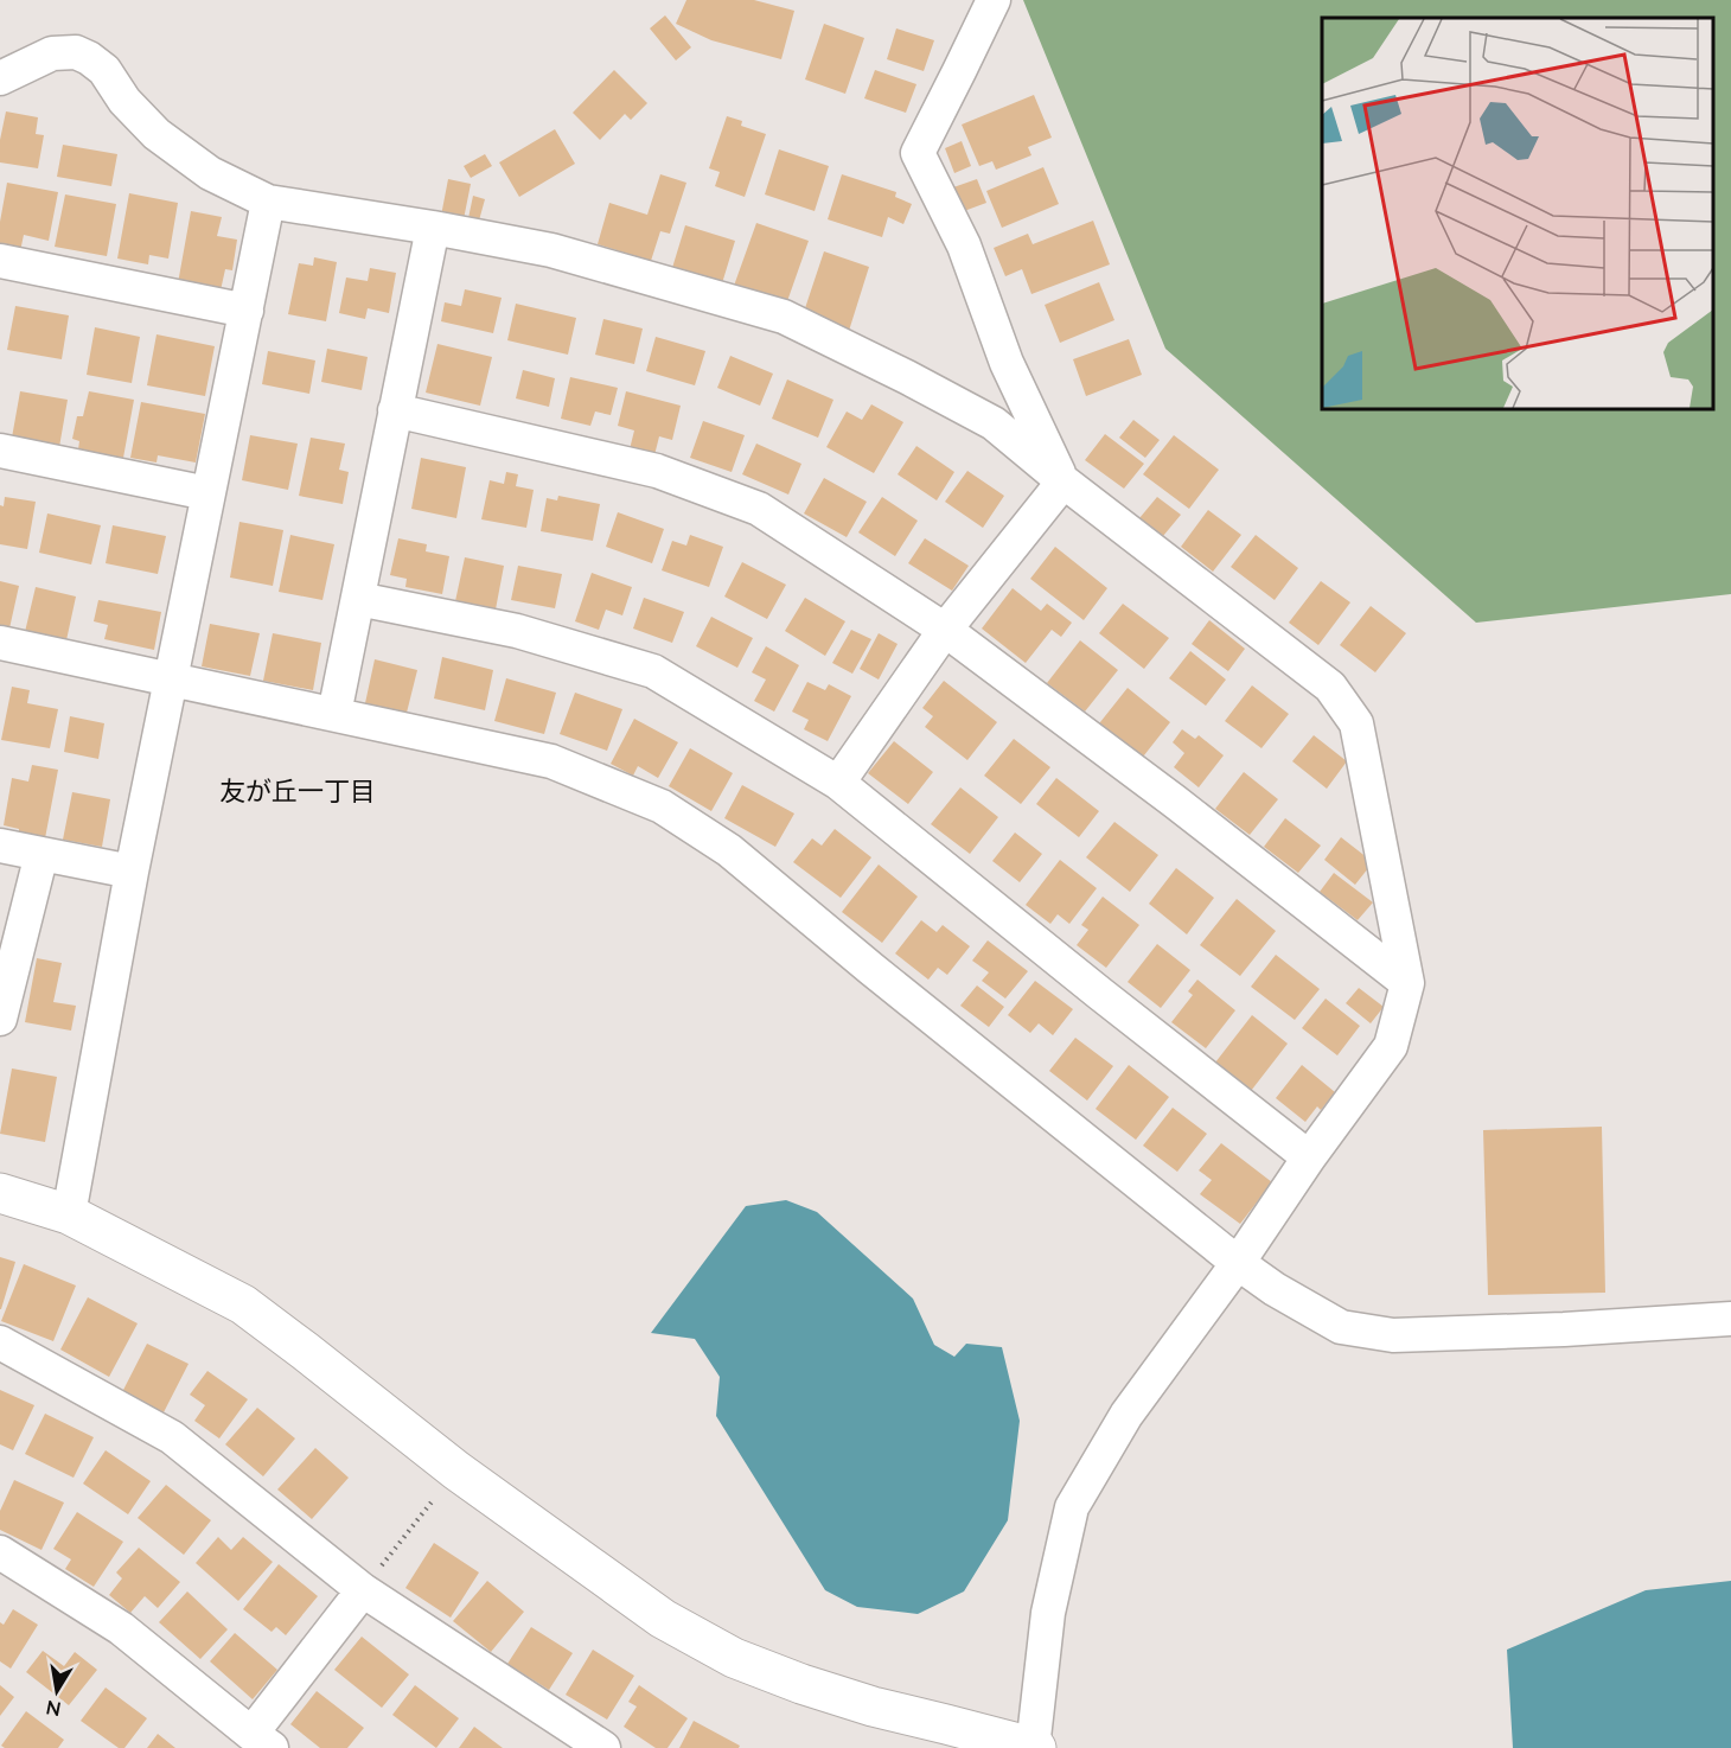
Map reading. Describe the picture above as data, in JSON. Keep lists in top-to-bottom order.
{
  "districts": ["友が丘一丁目"],
  "north": "bottom"
}
